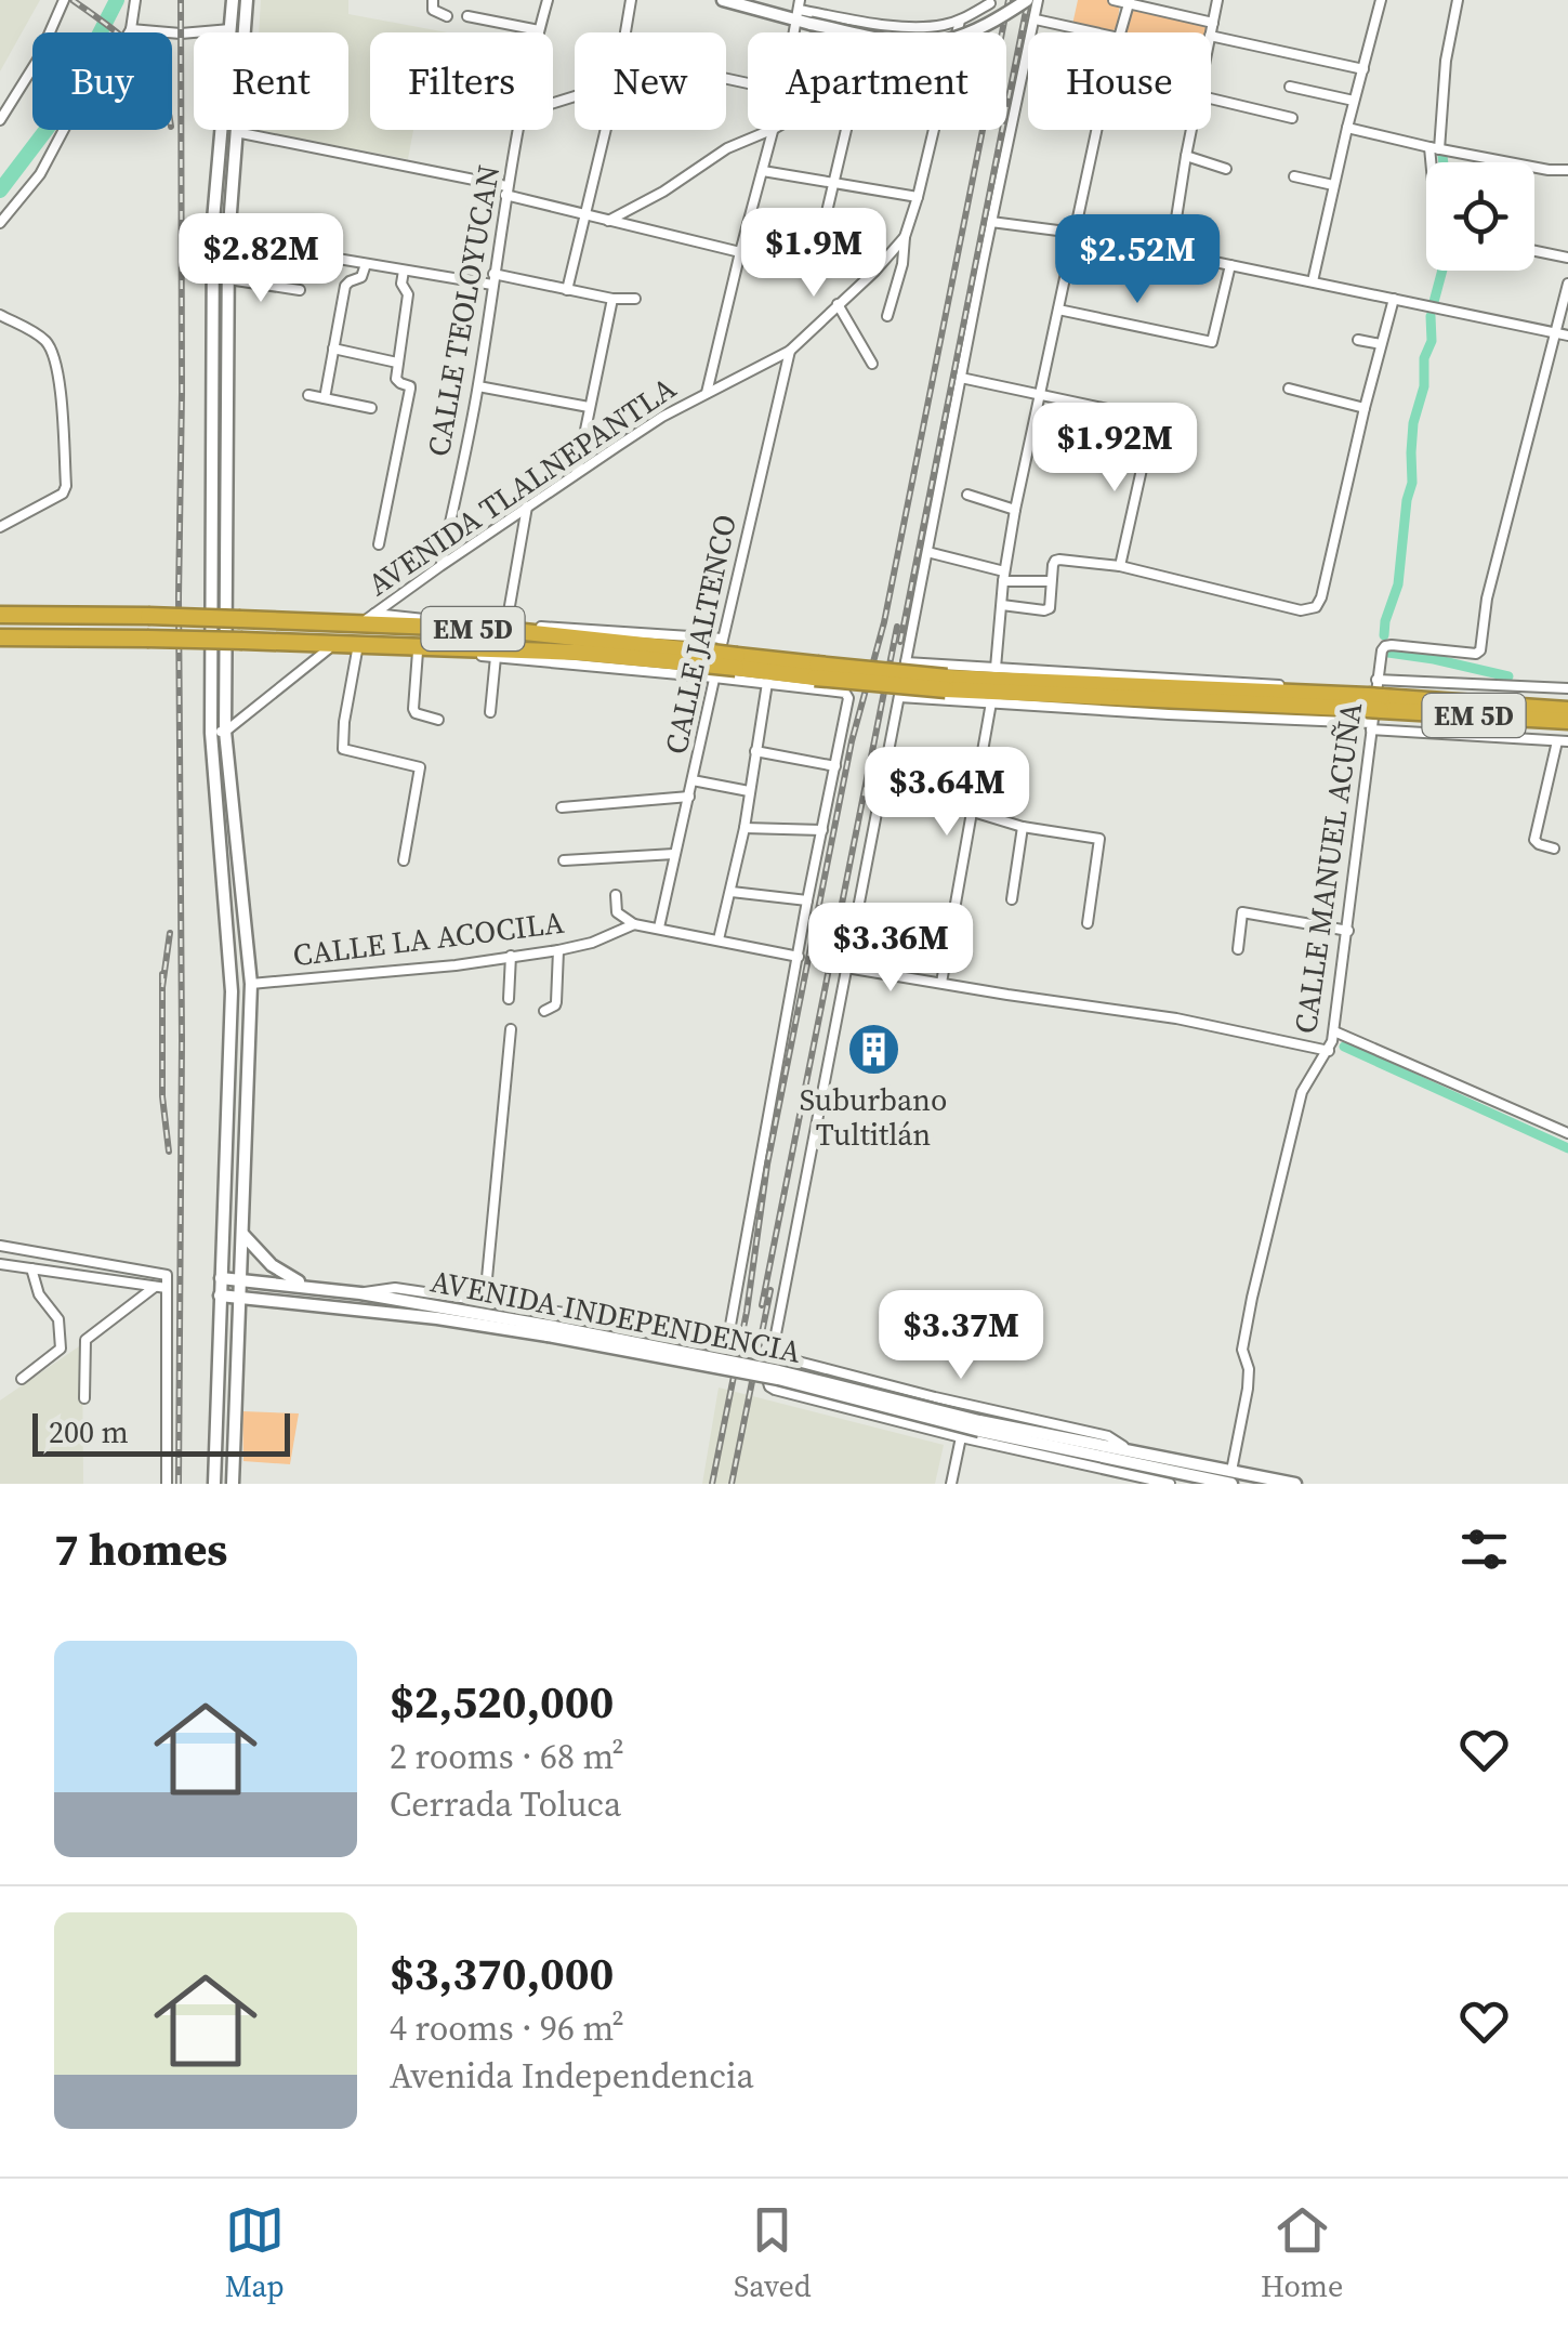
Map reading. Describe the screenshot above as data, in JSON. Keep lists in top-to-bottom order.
{
  "streets": {
    "highway": ["EM 5D"],
    "main road": ["AVENIDA INDEPENDENCIA"],
    "street": [
      "CALLE TEOLOYUCAN",
      "AVENIDA TLALNEPANTLA",
      "CALLE JALTENCO",
      "CALLE MANUEL ACUÑA",
      "CALLE LA ACOCILA"
    ]
  },
  "crossings": [
    ["CALLE TEOLOYUCAN", "AVENIDA TLALNEPANTLA"],
    ["AVENIDA TLALNEPANTLA", "CALLE JALTENCO"],
    ["EM 5D", "CALLE JALTENCO"],
    ["EM 5D", "CALLE MANUEL ACUÑA"],
    ["CALLE MANUEL ACUÑA", "AVENIDA INDEPENDENCIA"]
  ],
  "places": {
    "building": ["Suburbano Tultitlán"]
  },
  "scale_bar": "200 m",
  "page": {
    "chip": [
      "Buy",
      "Rent",
      "Filters",
      "New",
      "Apartment",
      "House"
    ],
    "price": [
      "$1.9M",
      "$2.82M",
      "$2.52M",
      "$1.92M",
      "$3.64M",
      "$3.36M",
      "$3.37M"
    ],
    "scale": "200 m",
    "heading": "7 homes",
    "list": [
      {
        "name": "$2,520,000",
        "note": "2 rooms · 68 m² · Cerrada Toluca"
      },
      {
        "name": "$3,370,000",
        "note": "4 rooms · 96 m² · Avenida Independencia"
      }
    ],
    "tabs": ["Map", "Saved", "Home"]
  }
}
